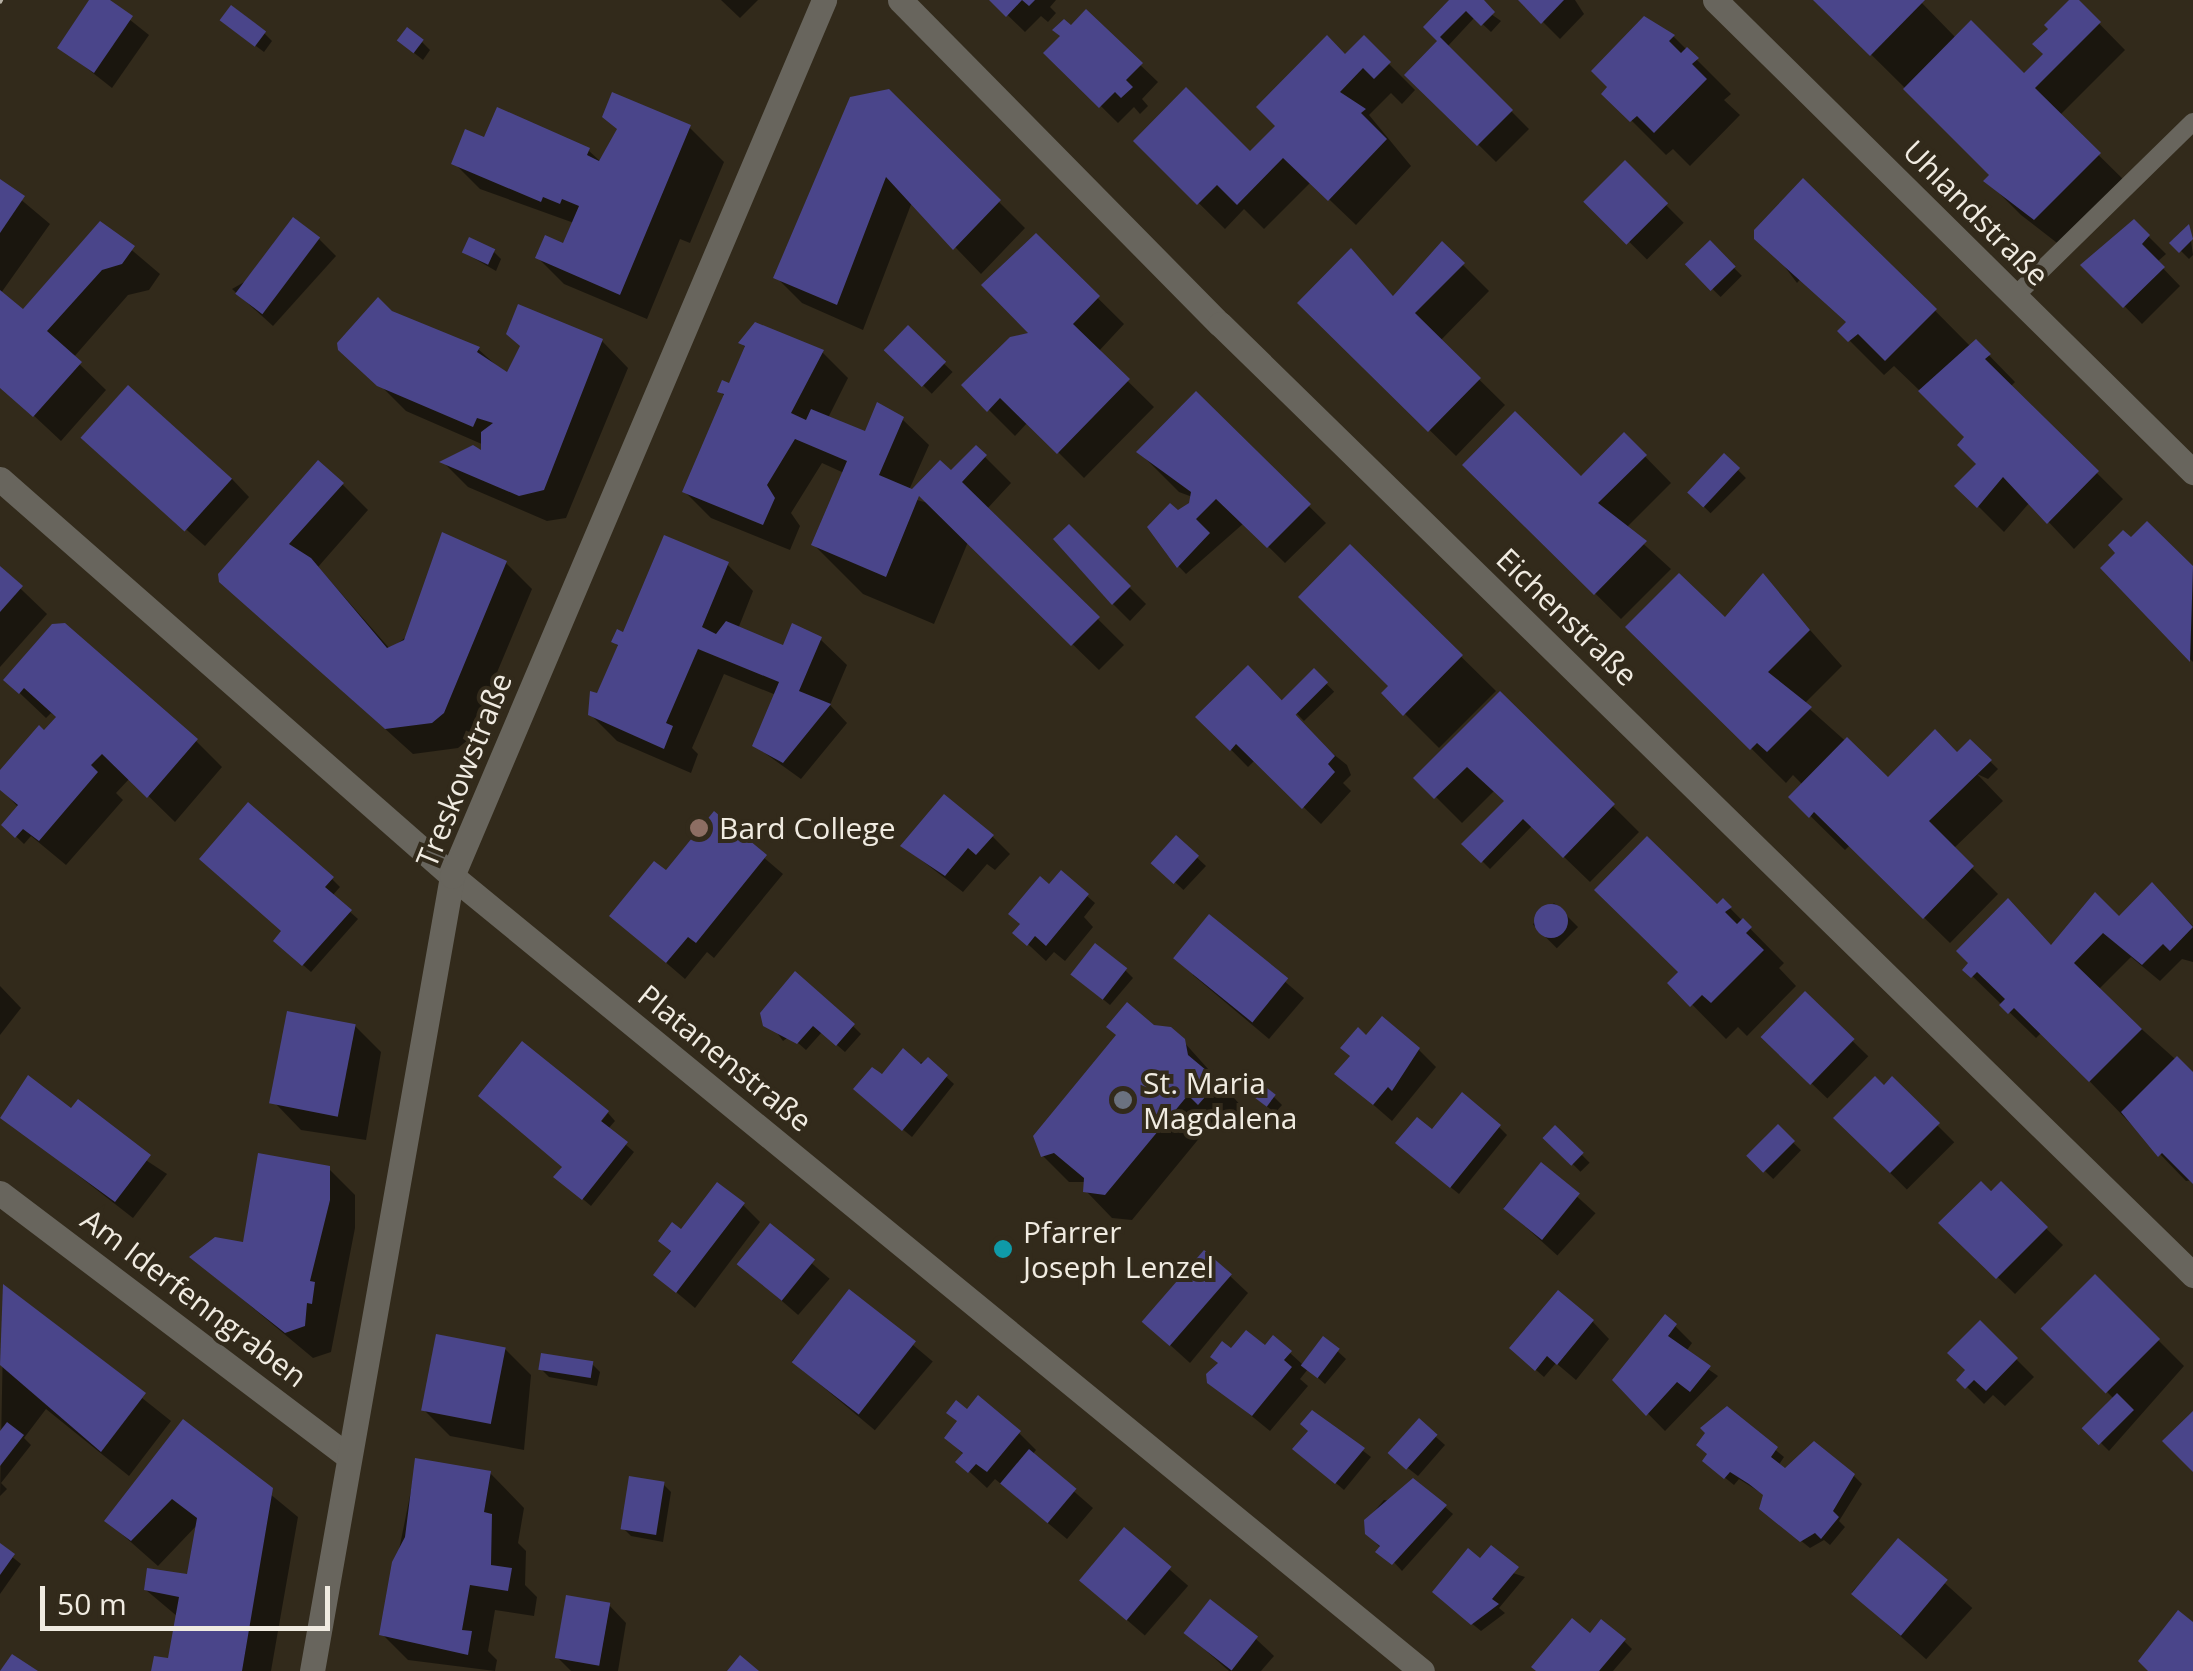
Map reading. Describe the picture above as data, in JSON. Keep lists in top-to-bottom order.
{
  "streets": {
    "street": [
      "Uhlandstraße",
      "Eichenstraße",
      "Treskowstraße",
      "Platanenstraße",
      "Am Iderfenngraben"
    ]
  },
  "crossings": [
    ["Treskowstraße", "Platanenstraße"],
    ["Treskowstraße", "Am Iderfenngraben"]
  ],
  "places": ["Bard College", "St. Maria Magdalena", "Pfarrer Joseph Lenzel"],
  "scale_bar": "50 m"
}
